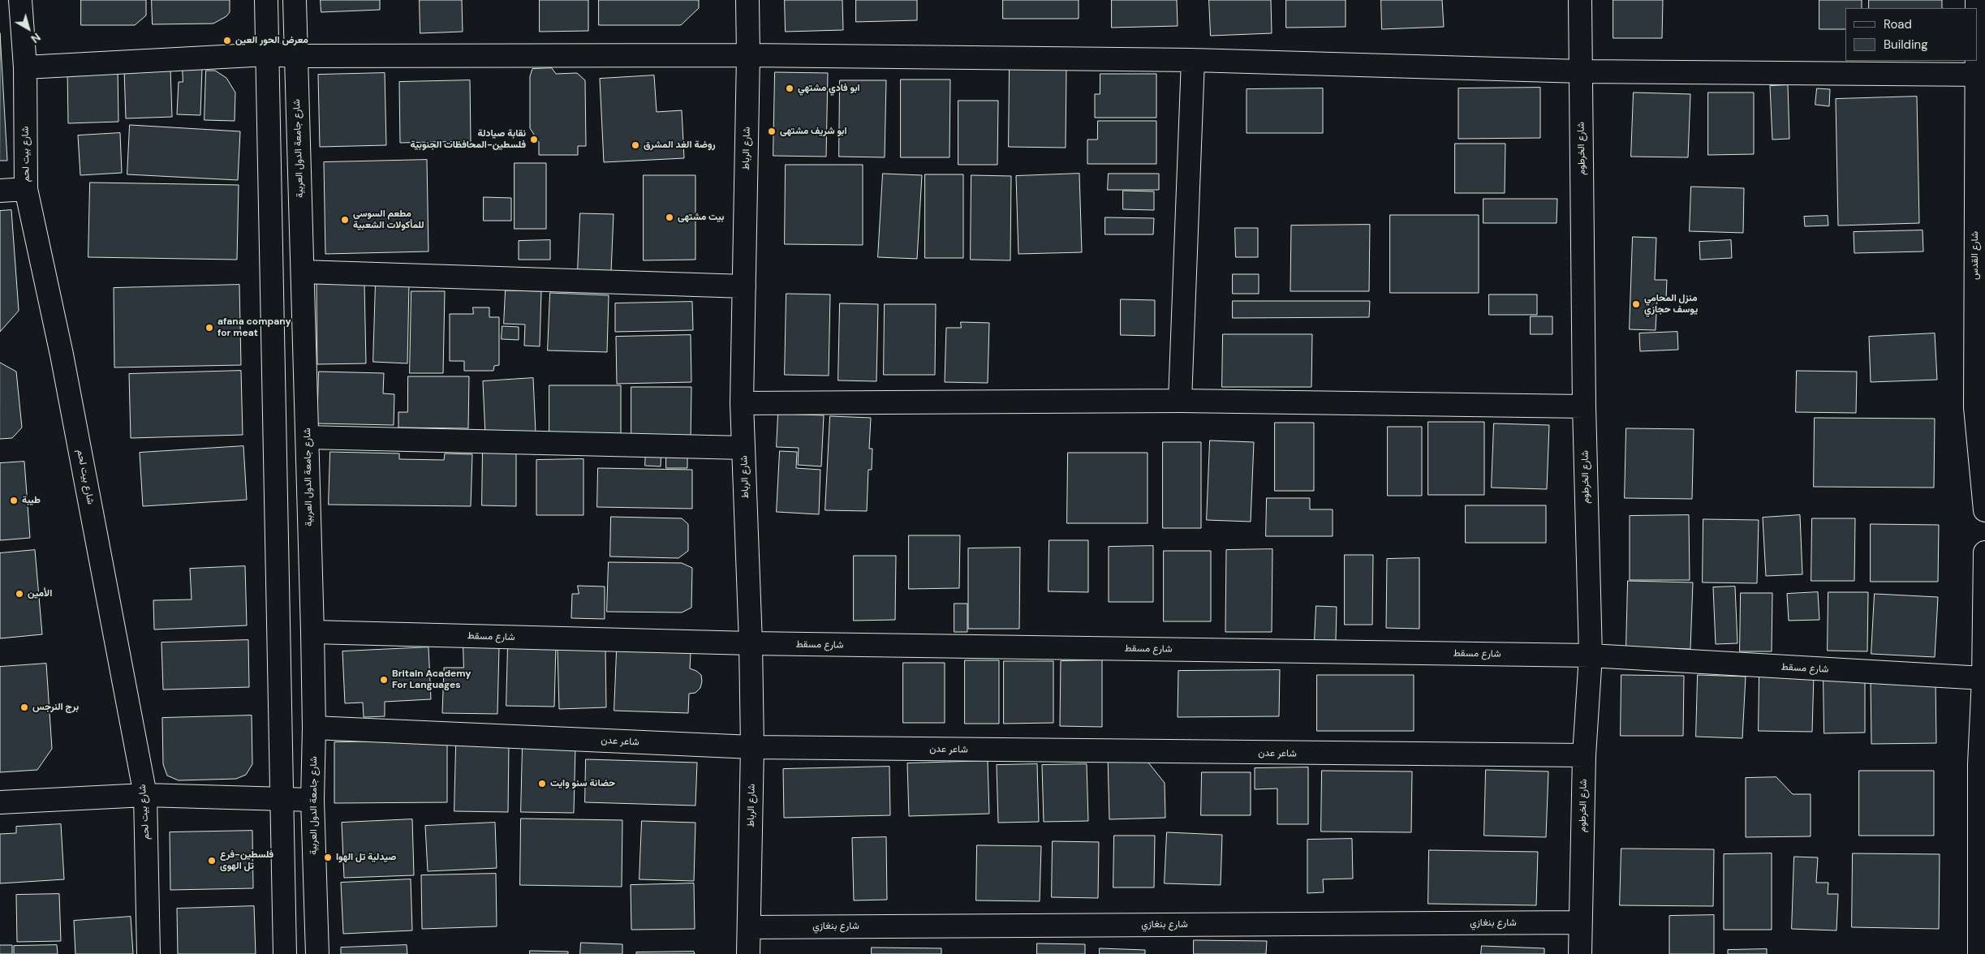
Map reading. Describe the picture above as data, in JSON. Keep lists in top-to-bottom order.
{
  "streets": {
    "street": [
      "شارع جامعة الدول العربية",
      "شارع الرباط",
      "شارع الخرطوم",
      "شارع بيت لحم",
      "شارع القدس",
      "شارع مسقط",
      "شاعر عدن",
      "شارع بنغازي"
    ]
  },
  "crossings": [
    ["شارع جامعة الدول العربية", "شارع مسقط"],
    ["شارع جامعة الدول العربية", "شاعر عدن"],
    ["شارع الرباط", "شارع مسقط"],
    ["شارع الرباط", "شاعر عدن"],
    ["شارع الرباط", "شارع بنغازي"],
    ["شارع الخرطوم", "شارع مسقط"],
    ["شارع الخرطوم", "شاعر عدن"],
    ["شارع الخرطوم", "شارع بنغازي"]
  ],
  "places": [
    "معرض الحور العين",
    "ابو فادي مشتهي",
    "ابو شريف مشتهى",
    "نقابة صيادلة فلسطين-المحافظات الجنوبية",
    "روضة الغد المشرق",
    "بيت مشتهى",
    "مطعم السوسي للمأكولات الشعبية",
    "منزل المحامي يوسف حجازي",
    "afana company for meat",
    "طيبة",
    "الأمين",
    "Britain Academy For Languages",
    "برج النرجس",
    "حضانة سنو وايت",
    "صيدلية تل الهوا",
    "فلسطين-فرع تل الهوى"
  ],
  "legend": ["Road", "Building"],
  "north": "bottom right"
}
